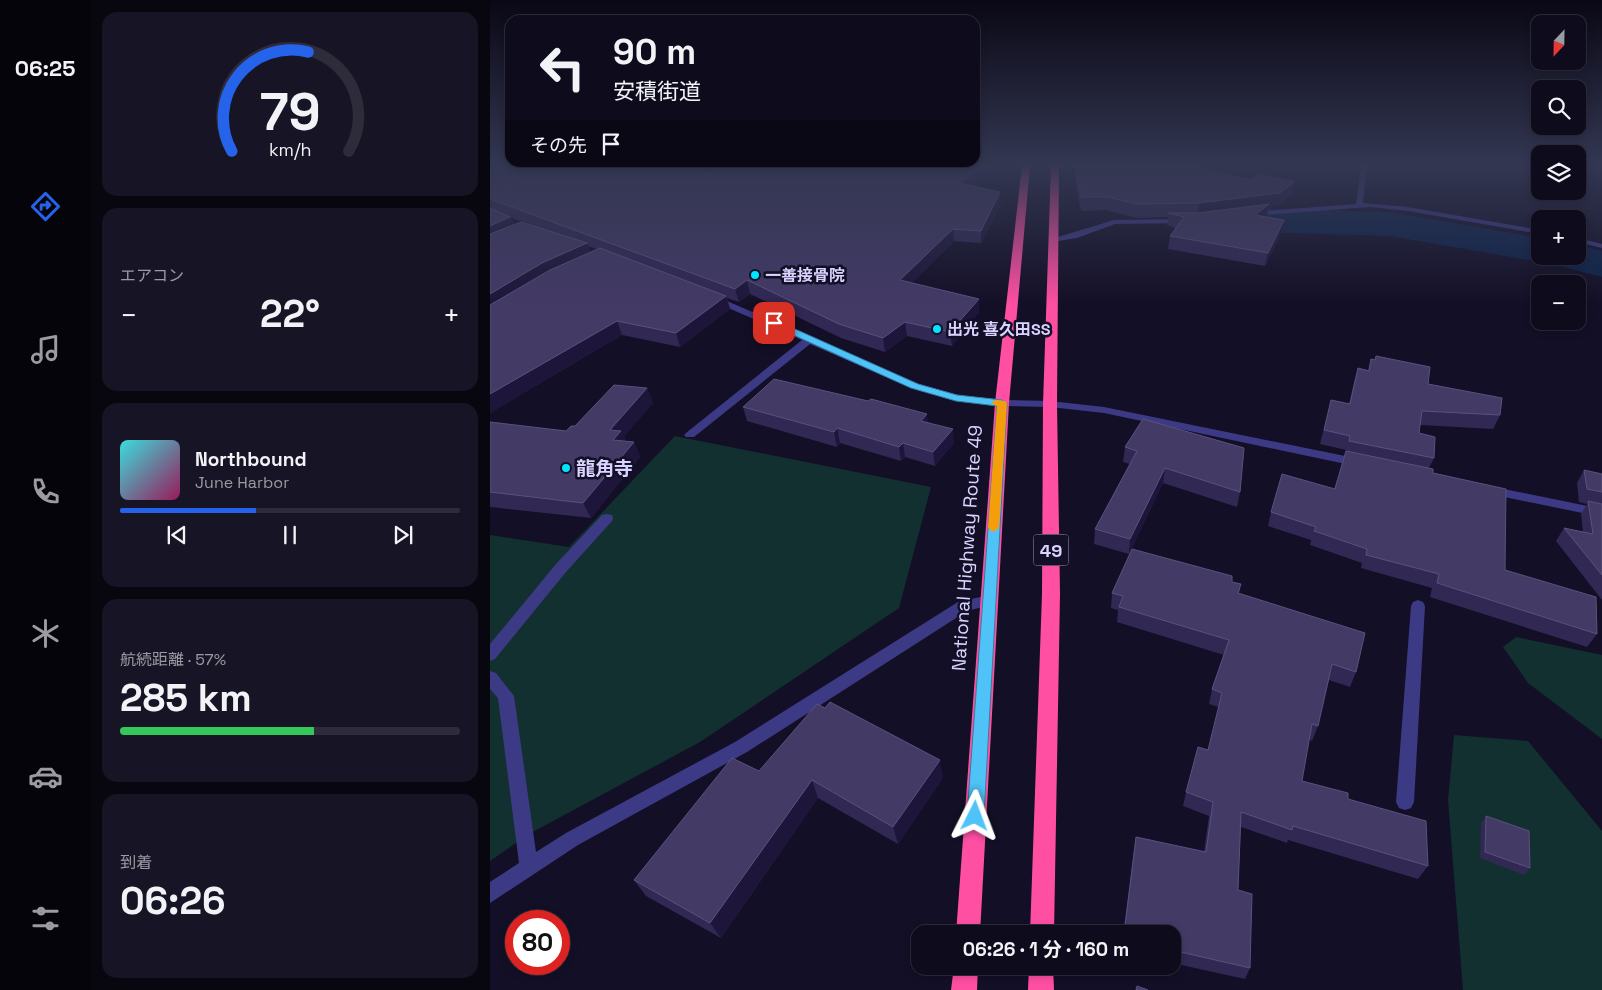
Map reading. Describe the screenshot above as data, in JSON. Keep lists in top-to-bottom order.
{
  "streets": {
    "highway": ["National Highway Route 49", "49"]
  },
  "places": ["一善接骨院", "出光 喜久田SS", "龍角寺"],
  "north": "bottom",
  "page": {
    "tabs": "06:25",
    "map_buttons": ["+", "−"],
    "turn": ["90 m", "安積街道"],
    "then": "その先",
    "tile": [
      "エアコン",
      ["航続距離 · 57%", "285 km"],
      ["到着", "06:26"]
    ],
    "heat": ["−", "22°", "+"],
    "song": ["Northbound", "June Harbor"],
    "limit": "80",
    "trip": "06:26 · 1 分 · 160 m",
    "gauge": ["79", "km/h"]
  }
}
